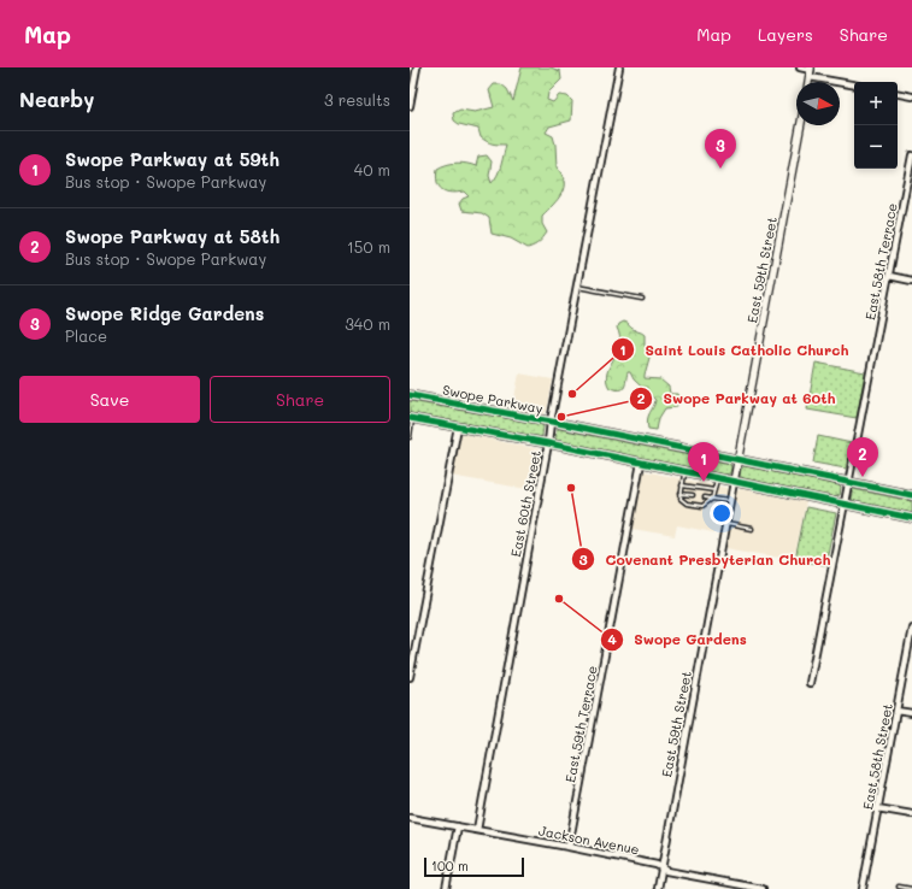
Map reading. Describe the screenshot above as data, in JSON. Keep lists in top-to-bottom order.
{
  "streets": {
    "main road": ["Swope Parkway"],
    "street": [
      "East 58th Terrace",
      "East 59th Street",
      "East 60th Street",
      "East 59th Terrace",
      "East 58th Street",
      "Jackson Avenue"
    ]
  },
  "crossings": [
    ["East 58th Terrace", "Swope Parkway"],
    ["East 59th Street", "Swope Parkway"],
    ["East 59th Street", "Jackson Avenue"],
    ["Swope Parkway", "East 60th Street"],
    ["East 60th Street", "Jackson Avenue"],
    ["East 59th Terrace", "Jackson Avenue"]
  ],
  "places": [
    "Saint Louis Catholic Church",
    "Swope Parkway at 60th",
    "Covenant Presbyterian Church",
    "Swope Gardens"
  ],
  "scale_bar": "100 m",
  "north": "right",
  "page": {
    "header": "Map",
    "nav": ["Map", "Layers", "Share"],
    "heading": ["Nearby", "3 results"],
    "map_buttons": ["+", "−"],
    "pins": ["3", "2", "1"],
    "list": [
      {
        "mark": "1",
        "name": "Swope Parkway at 59th",
        "note": "Bus stop · Swope Parkway",
        "value": "40 m"
      },
      {
        "mark": "2",
        "name": "Swope Parkway at 58th",
        "note": "Bus stop · Swope Parkway",
        "value": "150 m"
      },
      {
        "mark": "3",
        "name": "Swope Ridge Gardens",
        "note": "Place",
        "value": "340 m"
      }
    ],
    "buttons": ["Save", "Share"],
    "scale": "100 m"
  }
}
